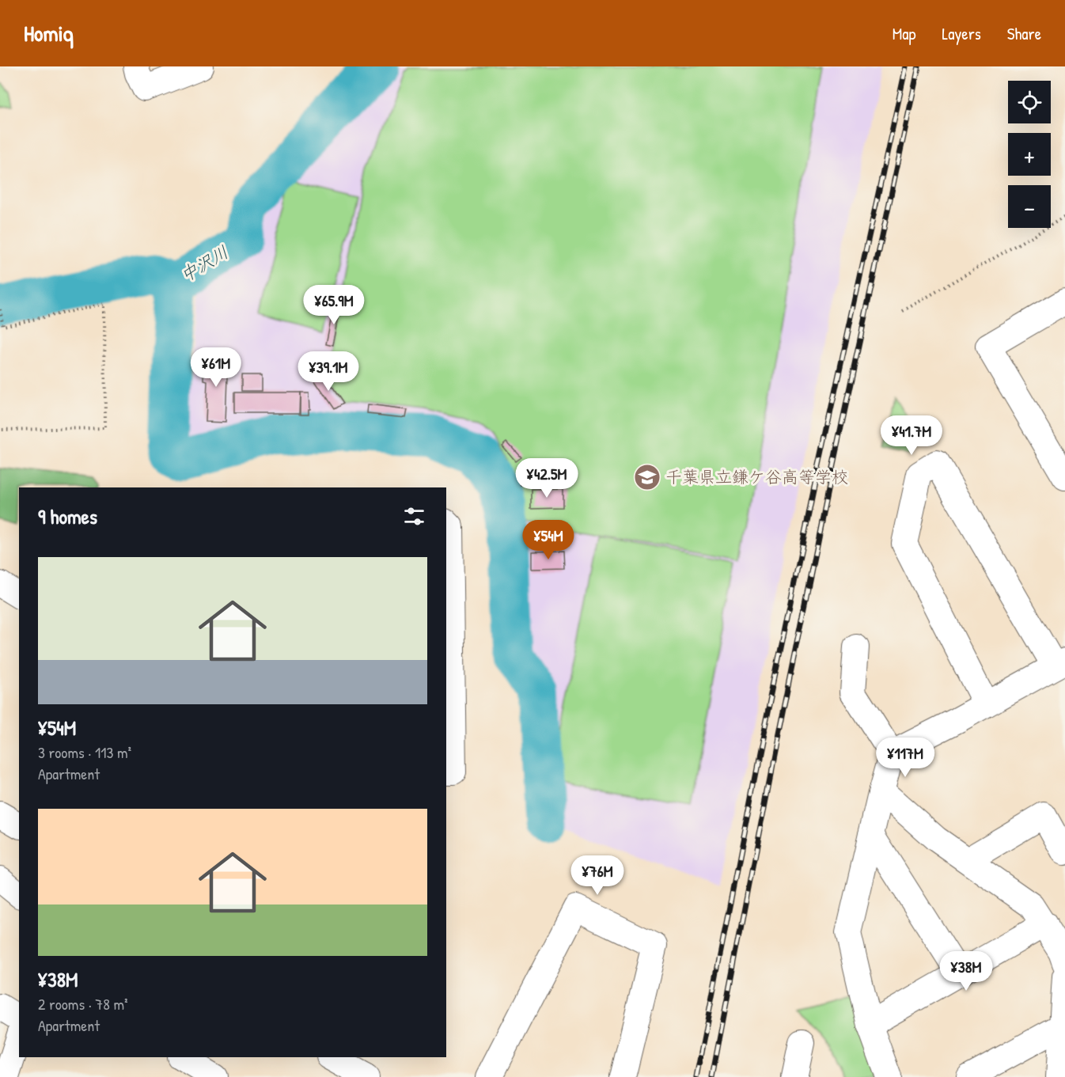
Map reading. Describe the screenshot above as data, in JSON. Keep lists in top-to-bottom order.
{
  "water": ["中沢川"],
  "places": {
    "school or university": ["千葉県立鎌ケ谷高等学校"]
  },
  "page": {
    "header": "Homiq",
    "nav": ["Map", "Layers", "Share"],
    "map_buttons": ["+", "−"],
    "price": [
      "¥65.9M",
      "¥61M",
      "¥39.1M",
      "¥41.7M",
      "¥42.5M",
      "¥54M",
      "¥117M",
      "¥76M",
      "¥38M"
    ],
    "heading": "9 homes",
    "list": [
      {
        "name": "¥54M",
        "note": "3 rooms · 113 m² · Apartment"
      },
      {
        "name": "¥38M",
        "note": "2 rooms · 78 m² · Apartment"
      }
    ]
  }
}
